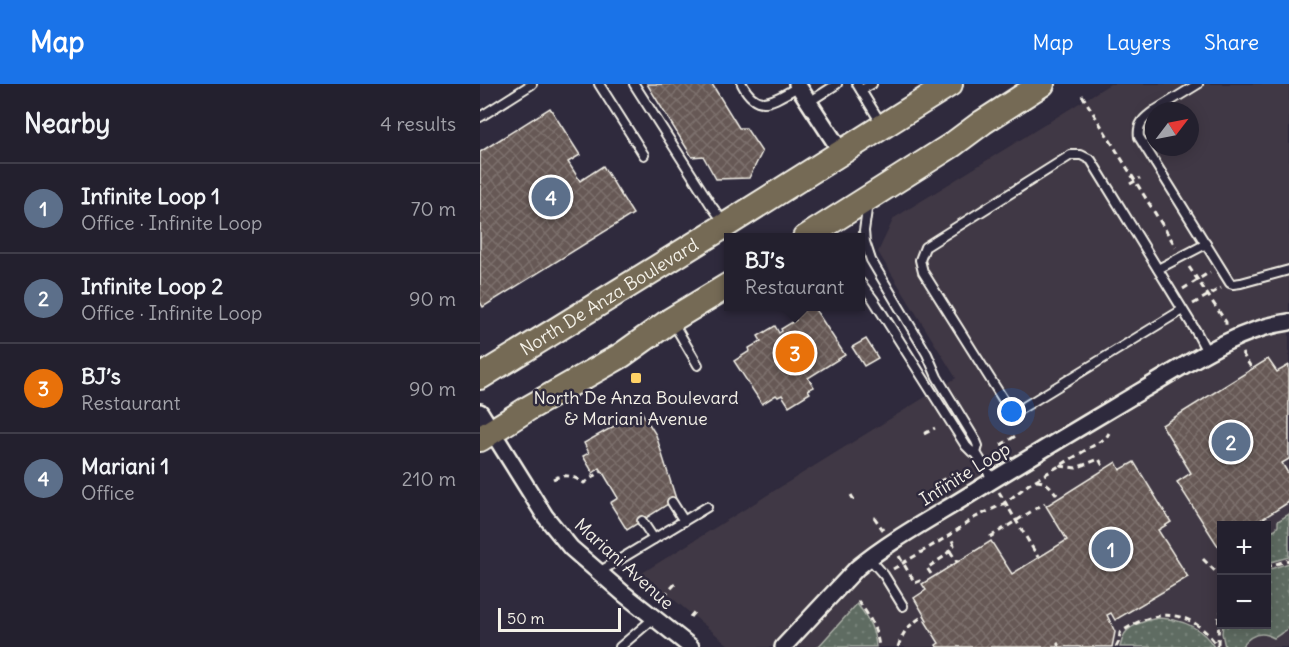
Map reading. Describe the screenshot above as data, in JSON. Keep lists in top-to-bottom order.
{
  "streets": {
    "main road": ["North De Anza Boulevard"],
    "street": ["Infinite Loop", "Mariani Avenue"]
  },
  "places": {
    "transit": ["North De Anza Boulevard & Mariani Avenue"]
  },
  "scale_bar": "50 m",
  "north": "top right",
  "page": {
    "header": "Map",
    "nav": ["Map", "Layers", "Share"],
    "heading": ["Nearby", "4 results"],
    "list": [
      {
        "mark": "1",
        "name": "Infinite Loop 1",
        "note": "Office · Infinite Loop",
        "value": "70 m"
      },
      {
        "mark": "2",
        "name": "Infinite Loop 2",
        "note": "Office · Infinite Loop",
        "value": "90 m"
      },
      {
        "mark": "3",
        "name": "BJ’s",
        "note": "Restaurant",
        "value": "90 m"
      },
      {
        "mark": "4",
        "name": "Mariani 1",
        "note": "Office",
        "value": "210 m"
      }
    ],
    "pins": [
      "4",
      "3",
      "2",
      "1"
    ],
    "popup": ["BJ’s", "Restaurant"],
    "map_buttons": ["+", "−"],
    "scale": "50 m"
  }
}
